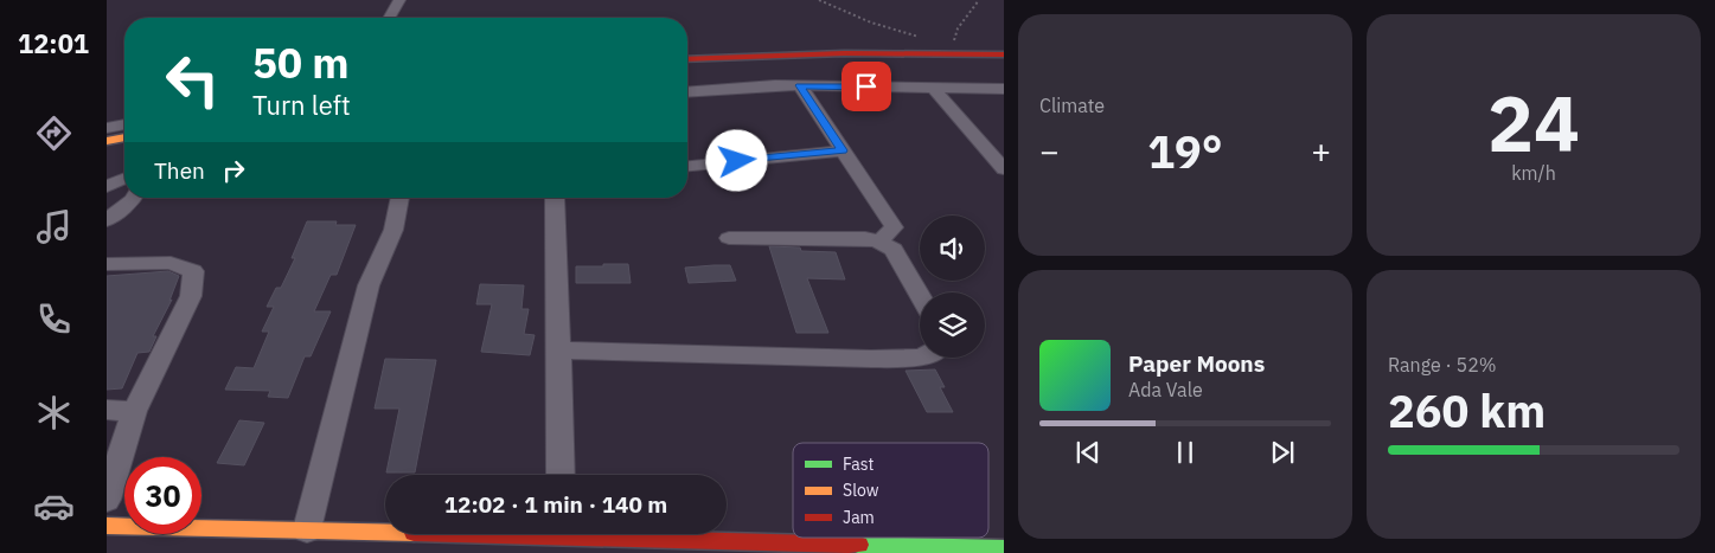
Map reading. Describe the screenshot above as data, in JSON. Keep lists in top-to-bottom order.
{
  "legend": ["Fast", "Slow", "Jam"],
  "page": {
    "tabs": "12:01",
    "tile": [
      "Climate",
      ["24", "km/h"],
      ["Range · 52%", "260 km"]
    ],
    "turn": ["50 m", "Turn left"],
    "heat": ["−", "19°", "+"],
    "then": "Then",
    "song": ["Paper Moons", "Ada Vale"],
    "limit": "30",
    "trip": "12:02 · 1 min · 140 m"
  }
}
